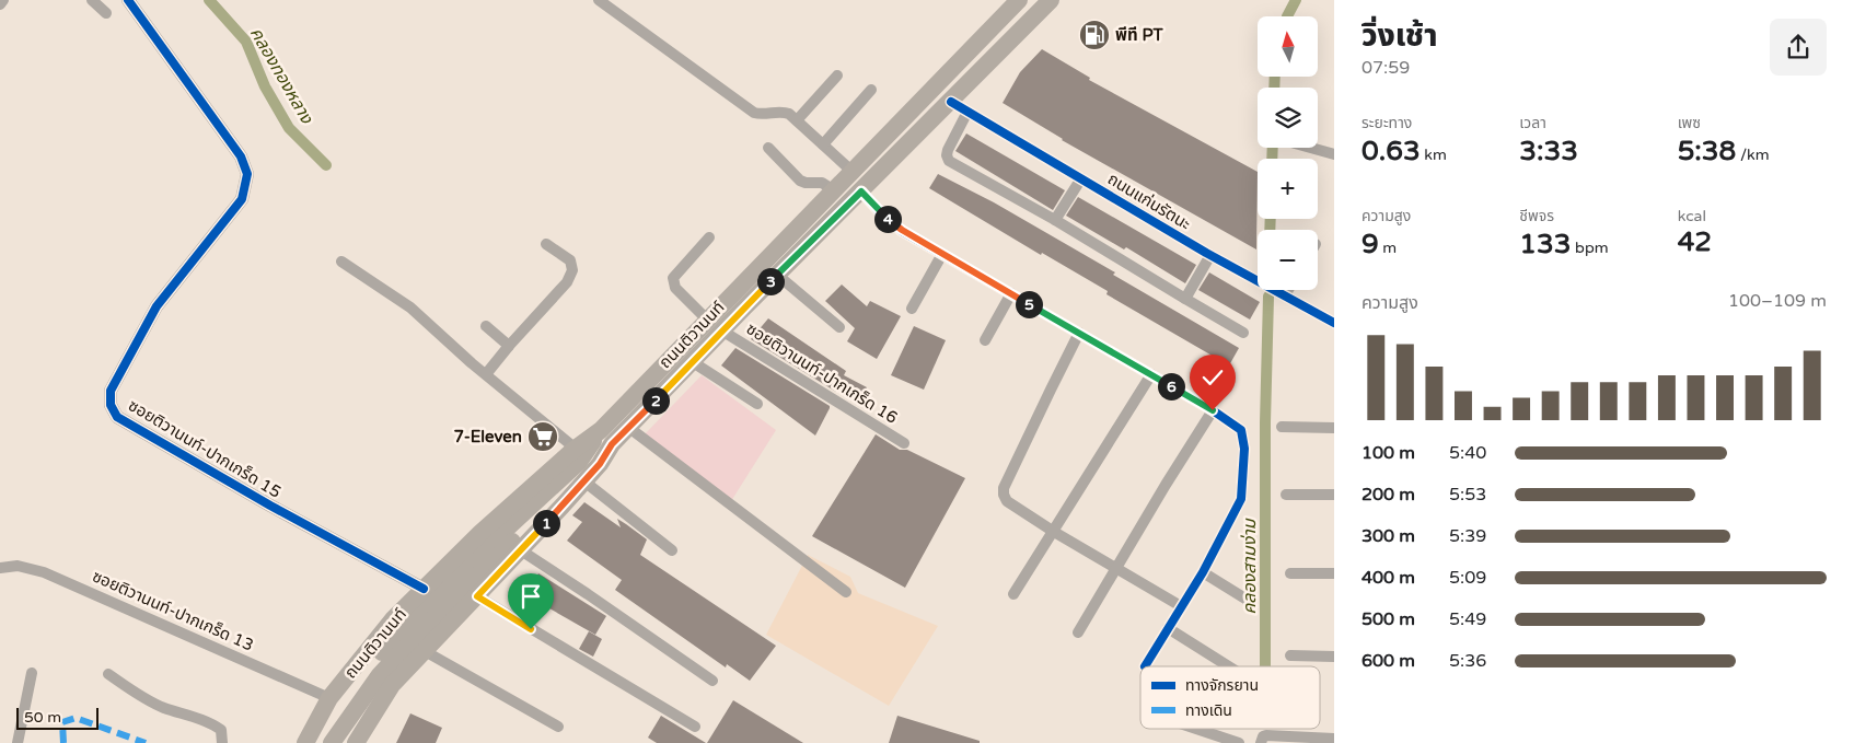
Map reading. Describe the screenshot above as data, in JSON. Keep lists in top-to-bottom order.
{
  "streets": {
    "main road": ["ถนนติวานนท์"],
    "street": [
      "ถนนแก่นรัตนะ",
      "ซอยติวานนท์-ปากเกร็ด 16",
      "ซอยติวานนท์-ปากเกร็ด 15",
      "ซอยติวานนท์-ปากเกร็ด 13"
    ]
  },
  "crossings": [
    ["ถนนแก่นรัตนะ", "ถนนติวานนท์"],
    ["ถนนติวานนท์", "ซอยติวานนท์-ปากเกร็ด 16"],
    ["ถนนติวานนท์", "ซอยติวานนท์-ปากเกร็ด 15"],
    ["ถนนติวานนท์", "ซอยติวานนท์-ปากเกร็ด 13"]
  ],
  "water": ["คลองทองหลาง", "คลองสามง่าม"],
  "places": {
    "fuel station": ["พีที PT"],
    "supermarket": ["7-Eleven"]
  },
  "legend": ["ทางจักรยาน", "ทางเดิน"],
  "scale_bar": "50 m",
  "north": "top",
  "page": {
    "heading": ["วิ่งเช้า", "07:59"],
    "map_buttons": ["+", "−"],
    "stats": [
      ["ระยะทาง", "0.63 km"],
      ["เวลา", "3:33"],
      ["เพซ", "5:38 /km"],
      ["ความสูง", "9 m"],
      ["ชีพจร", "133 bpm"],
      ["kcal", "42"]
    ],
    "pins": [
      "4",
      "3",
      "5",
      "6",
      "2",
      "1"
    ],
    "chart": ["ความสูง", "100–109 m"],
    "list": [
      {
        "name": "100 m",
        "note": "5:40"
      },
      {
        "name": "200 m",
        "note": "5:53"
      },
      {
        "name": "300 m",
        "note": "5:39"
      },
      {
        "name": "400 m",
        "note": "5:09"
      },
      {
        "name": "500 m",
        "note": "5:49"
      },
      {
        "name": "600 m",
        "note": "5:36"
      }
    ],
    "scale": "50 m"
  }
}
